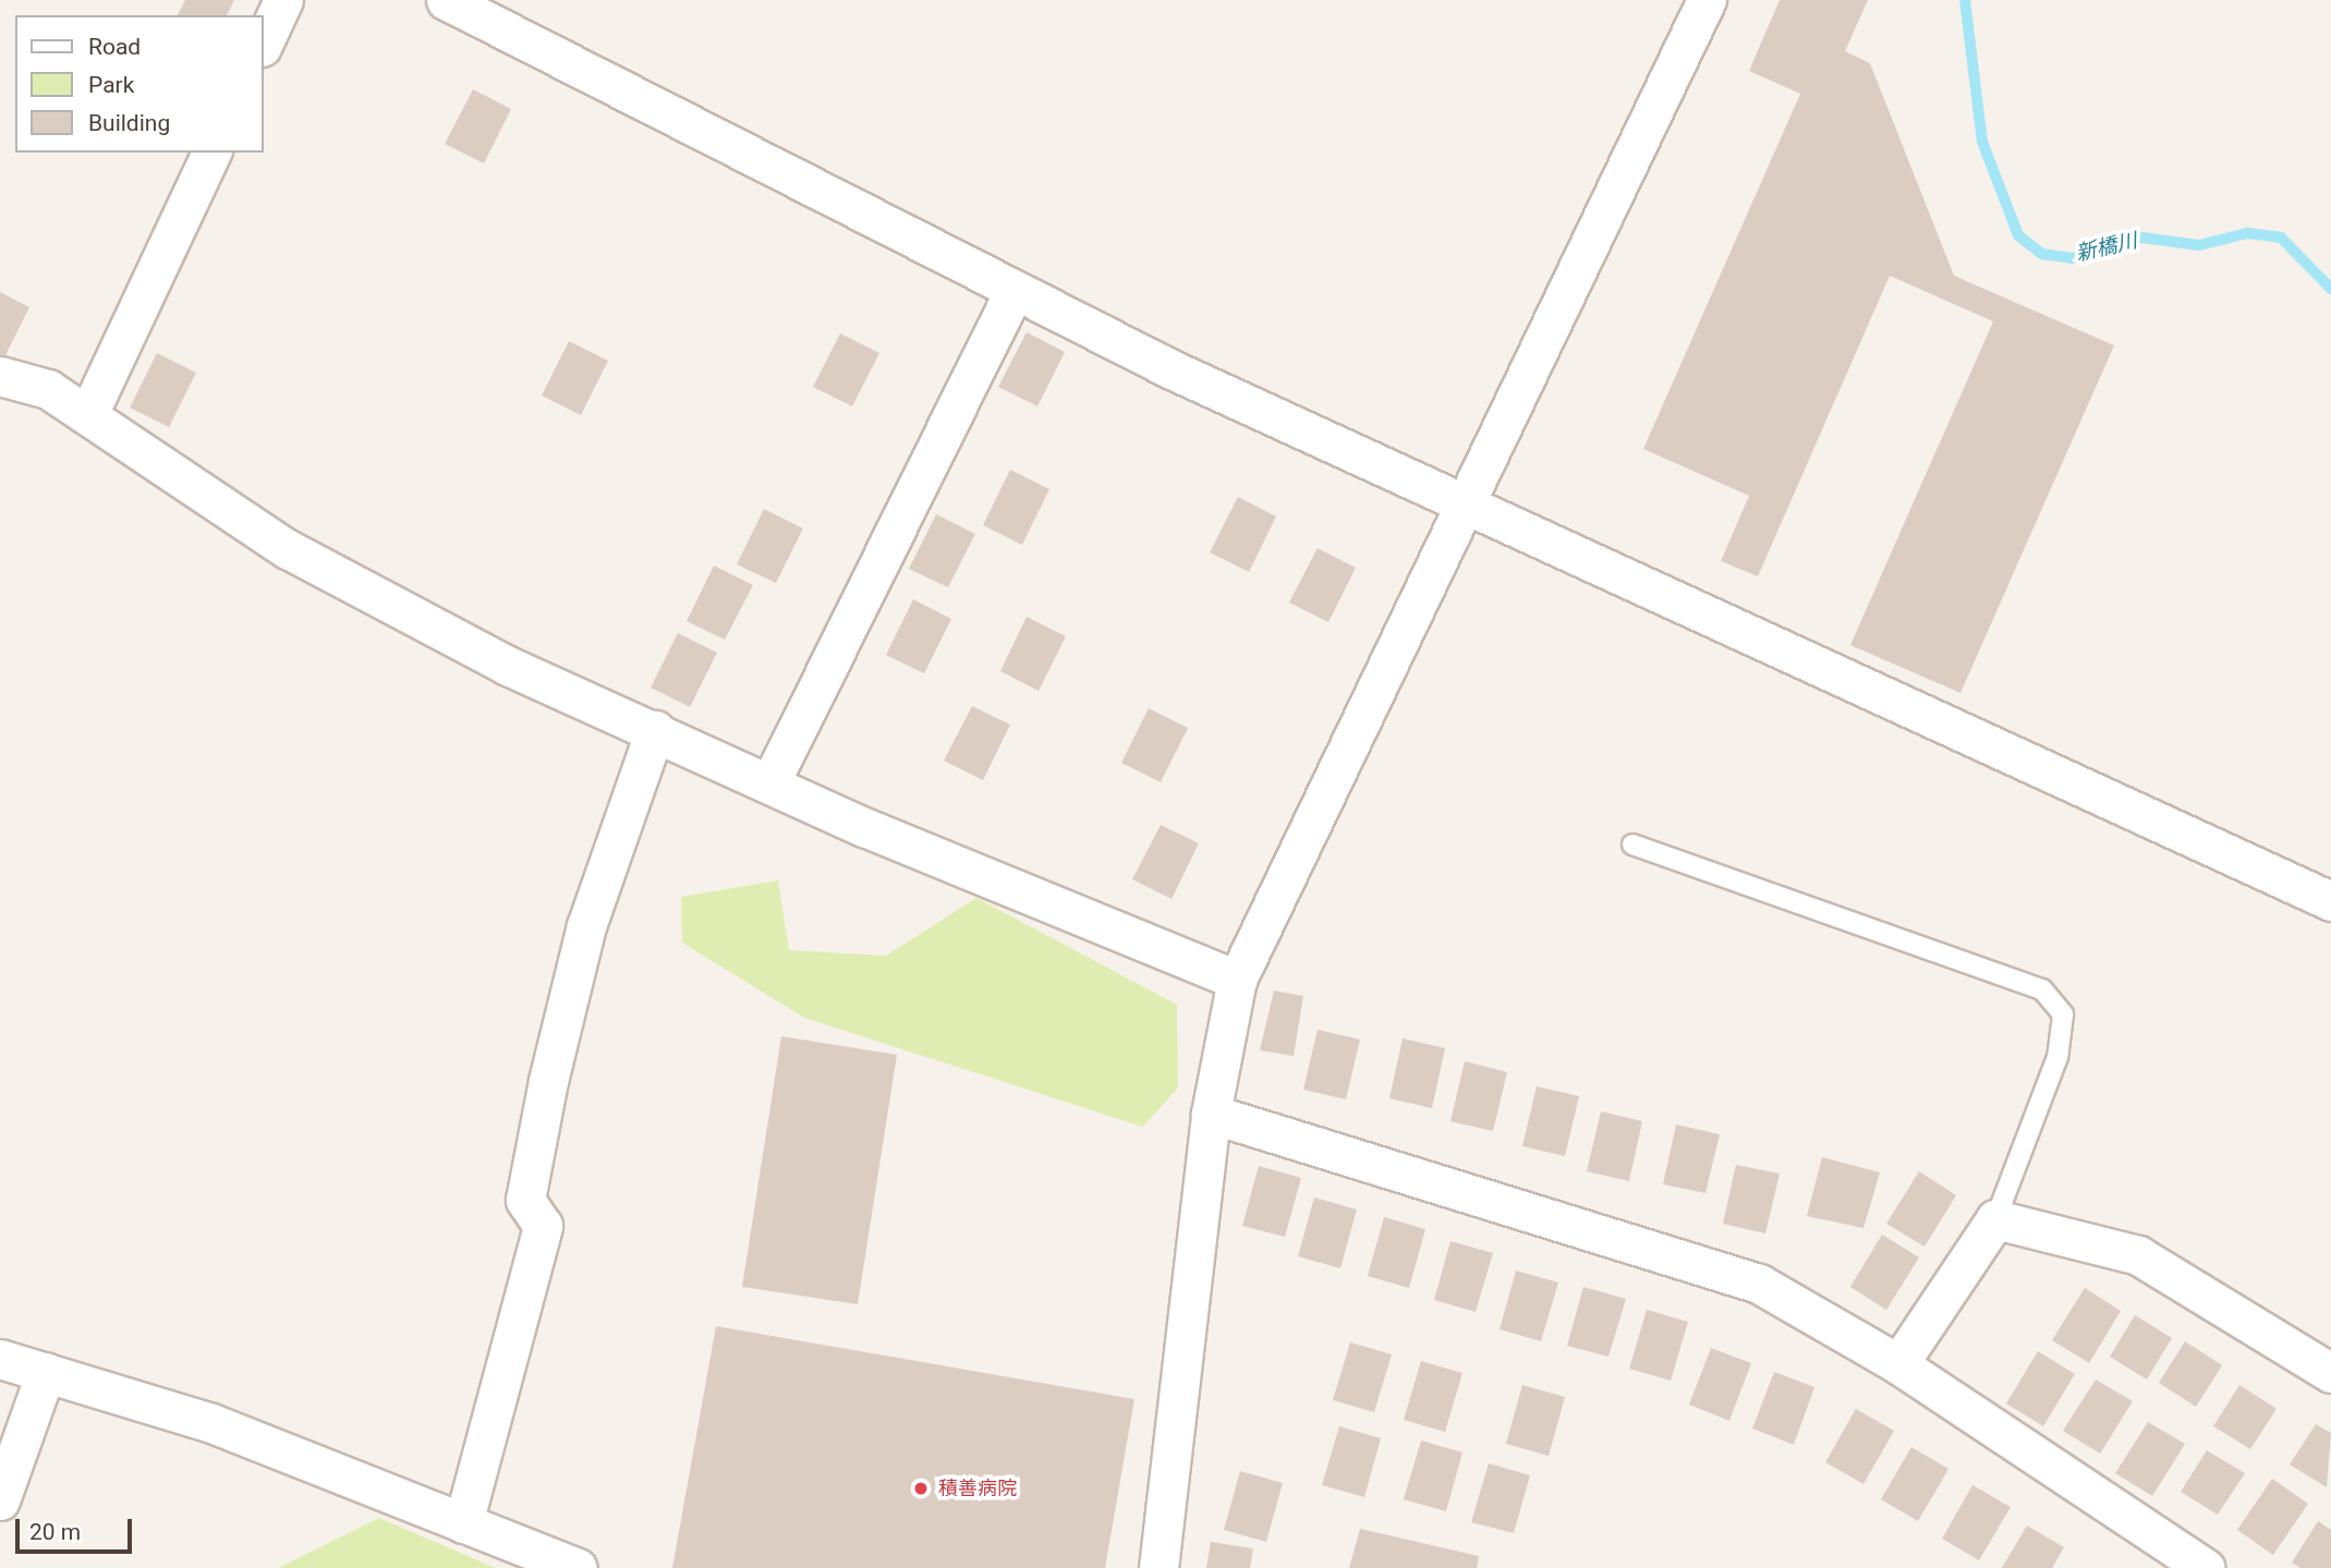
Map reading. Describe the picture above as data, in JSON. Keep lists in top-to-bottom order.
{
  "water": ["新橋川"],
  "places": ["積善病院"],
  "legend": ["Road", "Park", "Building"],
  "scale_bar": "20 m"
}
